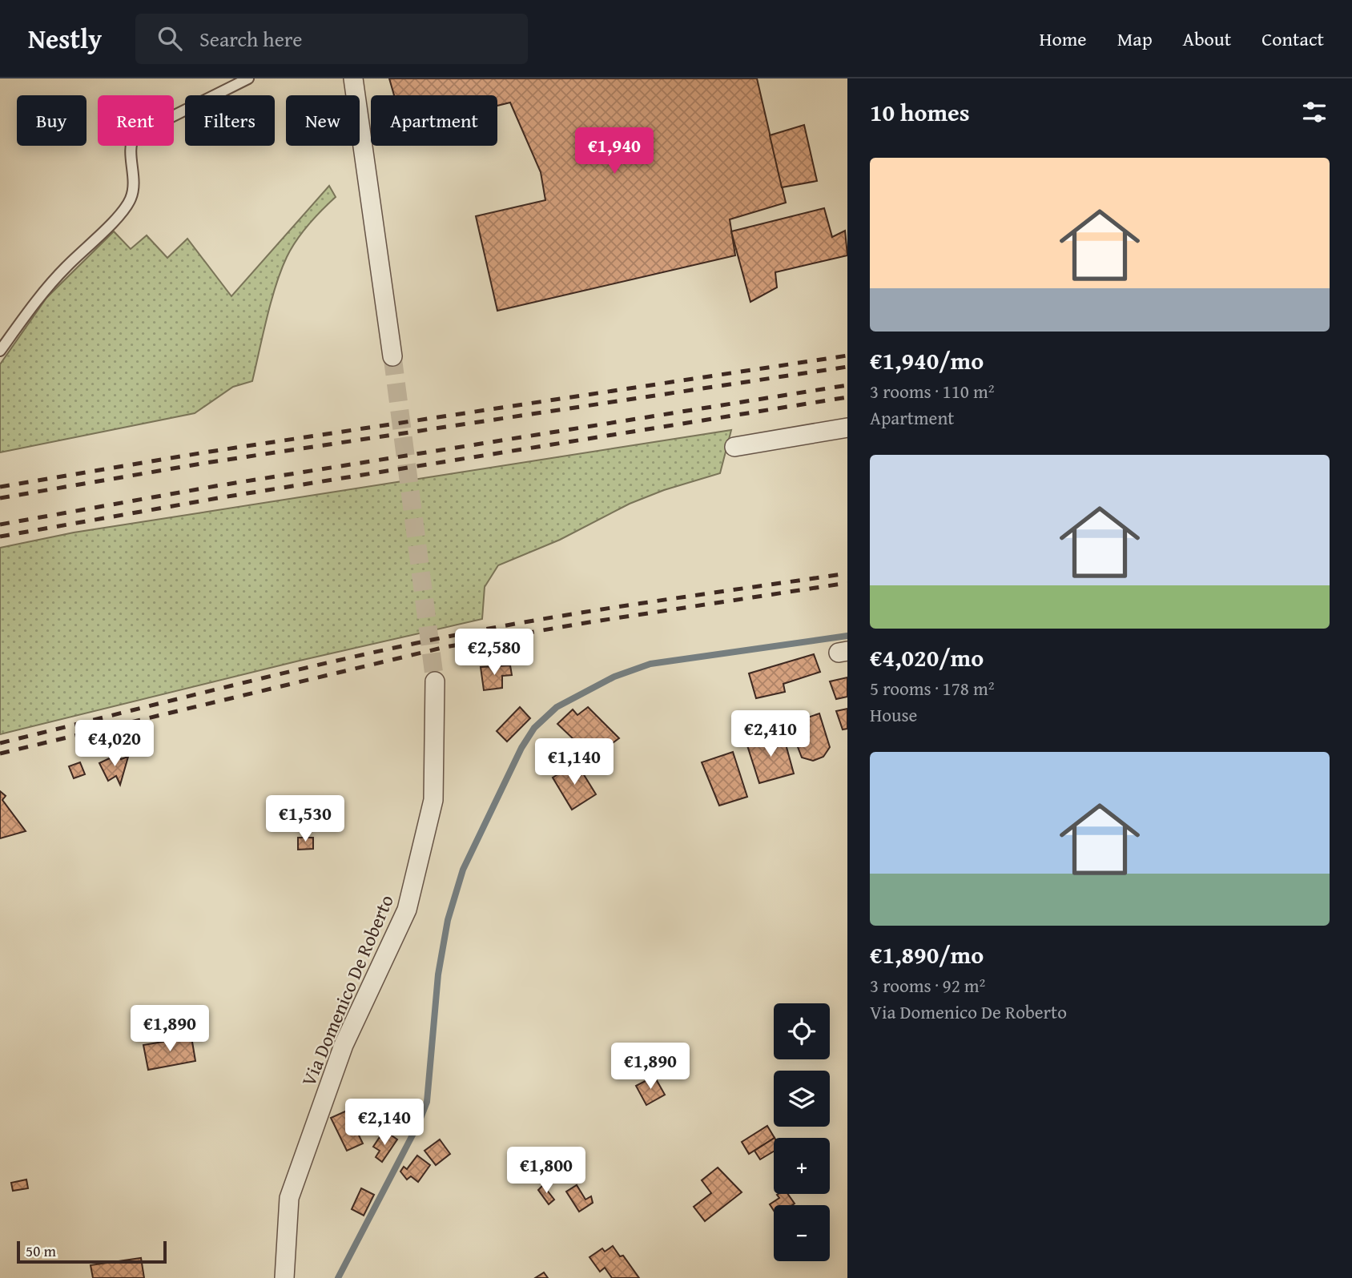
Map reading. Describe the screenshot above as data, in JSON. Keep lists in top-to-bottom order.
{
  "streets": {
    "street": ["Via Domenico De Roberto"]
  },
  "scale_bar": "50 m",
  "page": {
    "header": "Nestly",
    "search": "Search here",
    "nav": [
      "Home",
      "Map",
      "About",
      "Contact"
    ],
    "heading": "10 homes",
    "chip": [
      "Buy",
      "Rent",
      "Filters",
      "New",
      "Apartment"
    ],
    "price": [
      "€1,940",
      "€2,580",
      "€2,410",
      "€4,020",
      "€1,140",
      "€1,530",
      "€1,890",
      "€1,890",
      "€2,140",
      "€1,800"
    ],
    "list": [
      {
        "name": "€1,940/mo",
        "note": "3 rooms · 110 m² · Apartment"
      },
      {
        "name": "€4,020/mo",
        "note": "5 rooms · 178 m² · House"
      },
      {
        "name": "€1,890/mo",
        "note": "3 rooms · 92 m² · Via Domenico De Roberto"
      }
    ],
    "map_buttons": ["+", "−"],
    "scale": "50 m"
  }
}
